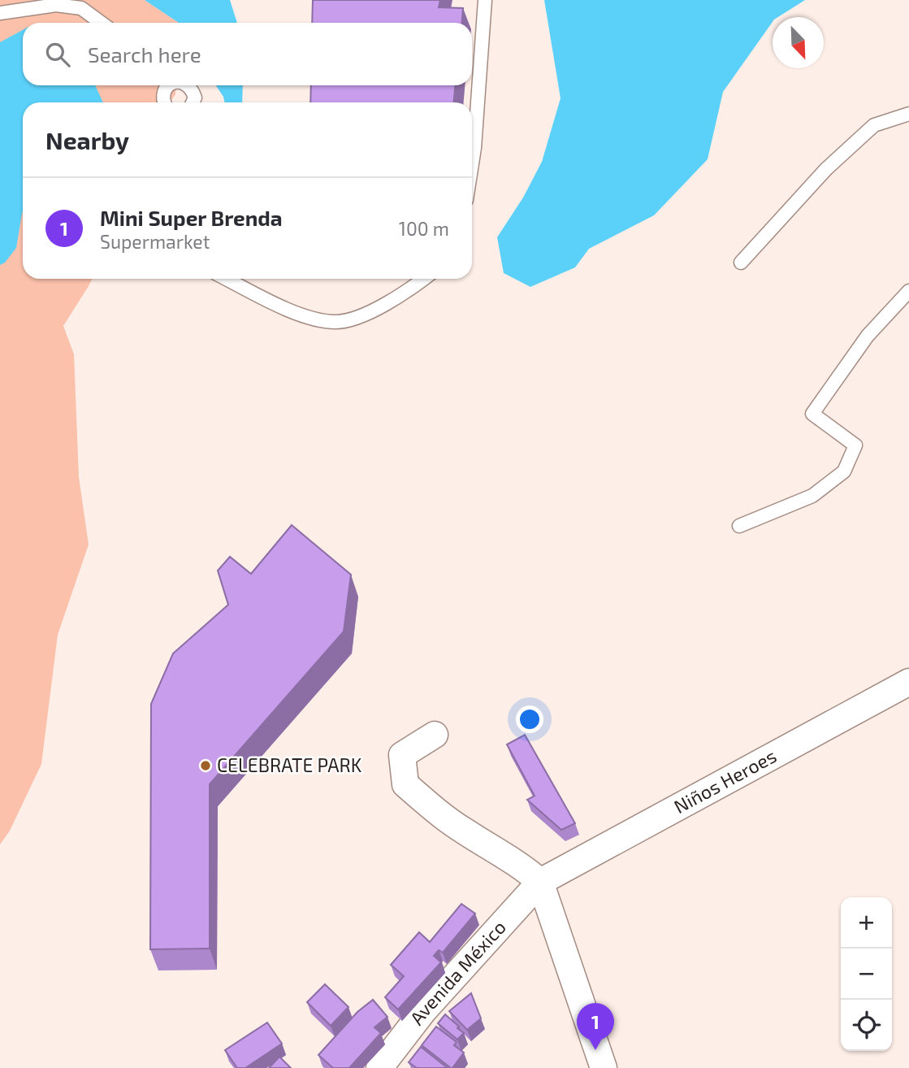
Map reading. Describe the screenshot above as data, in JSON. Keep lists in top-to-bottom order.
{
  "streets": {
    "street": ["Niños Heroes", "Avenida México"]
  },
  "crossings": [
    ["Niños Heroes", "Avenida México"]
  ],
  "places": ["CELEBRATE PARK"],
  "north": "bottom right",
  "page": {
    "search": "Search here",
    "heading": "Nearby",
    "list": [
      {
        "mark": "1",
        "name": "Mini Super Brenda",
        "note": "Supermarket",
        "value": "100 m"
      }
    ],
    "map_buttons": ["+", "−"],
    "pins": "1"
  }
}
